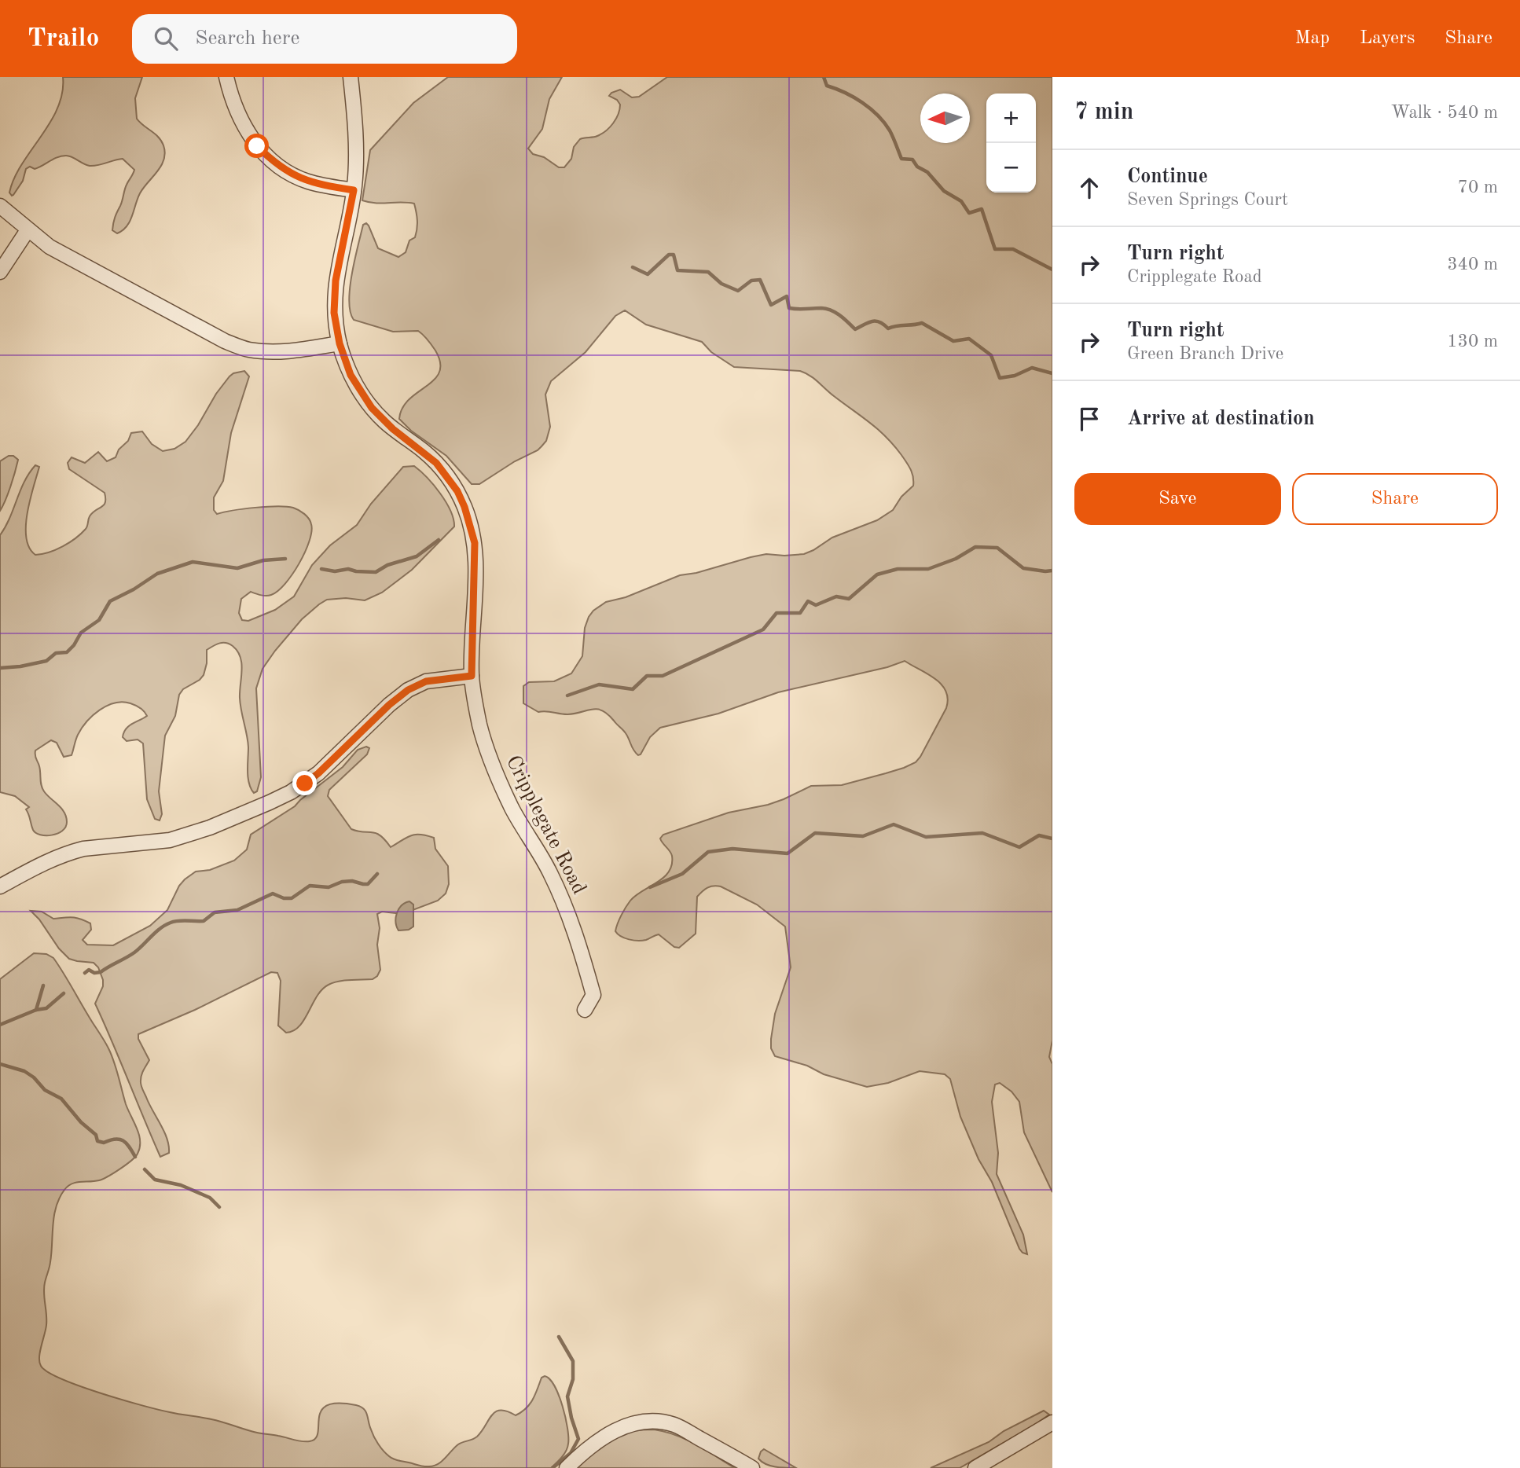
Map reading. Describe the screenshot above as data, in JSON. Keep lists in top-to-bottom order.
{
  "streets": {
    "street": ["Cripplegate Road"]
  },
  "north": "left",
  "page": {
    "header": "Trailo",
    "search": "Search here",
    "nav": ["Map", "Layers", "Share"],
    "heading": ["7 min", "Walk · 540 m"],
    "map_buttons": ["+", "−"],
    "list": [
      ["Continue", "Seven Springs Court", "70 m"],
      ["Turn right", "Cripplegate Road", "340 m"],
      ["Turn right", "Green Branch Drive", "130 m"],
      "Arrive at destination"
    ],
    "buttons": ["Save", "Share"]
  }
}
